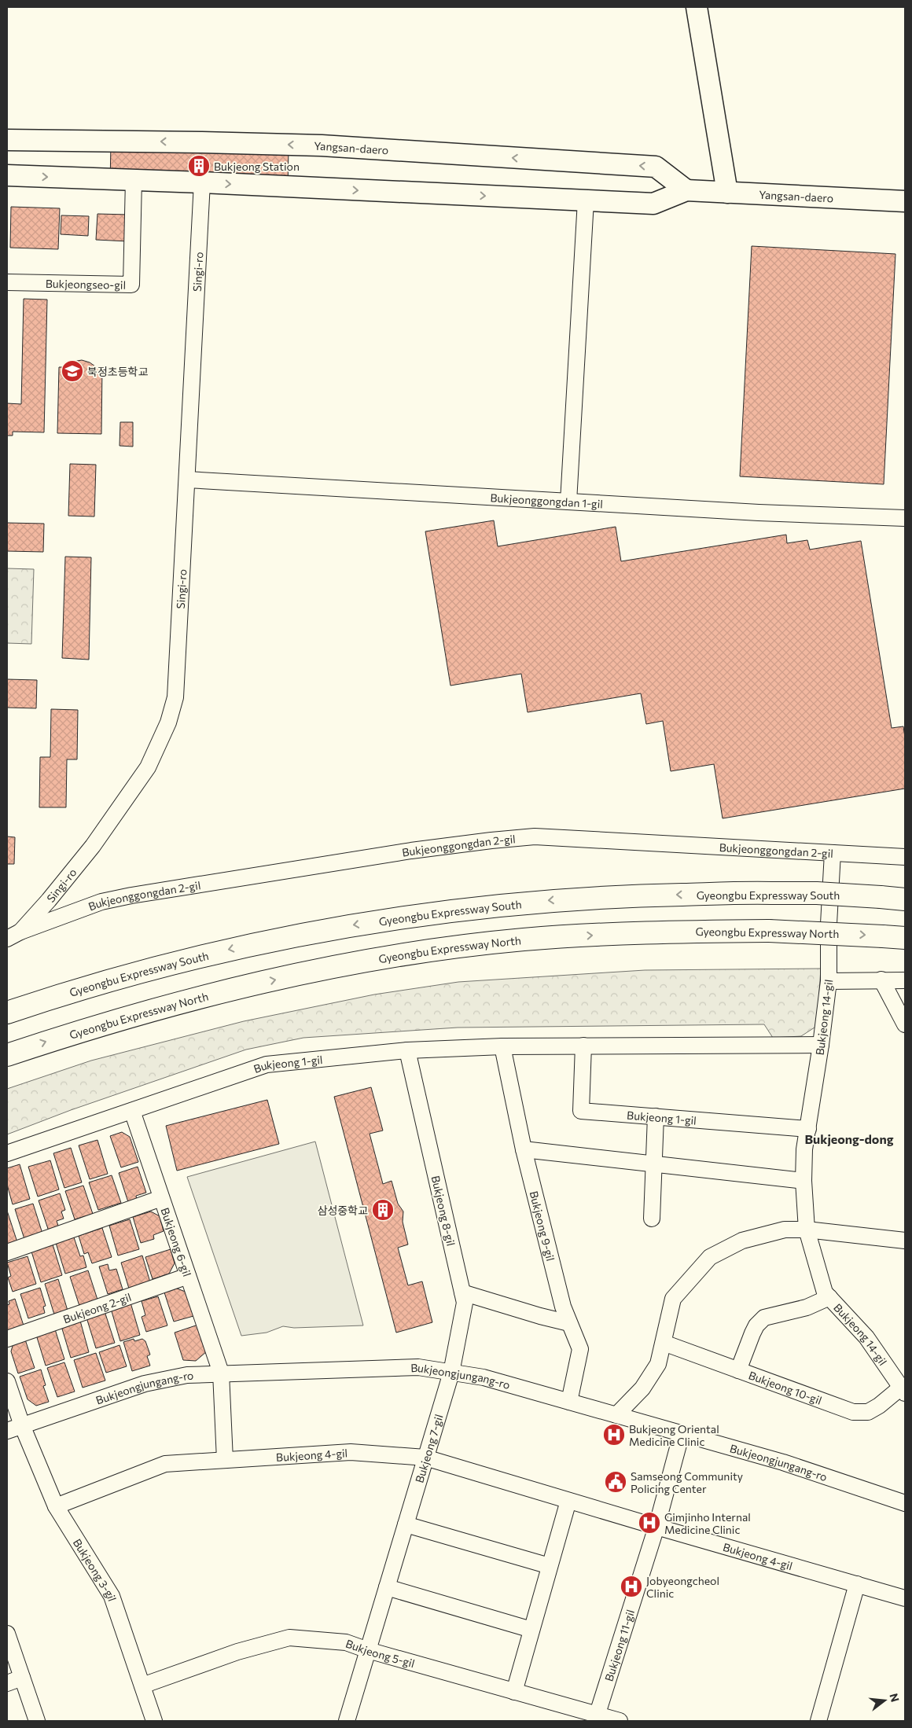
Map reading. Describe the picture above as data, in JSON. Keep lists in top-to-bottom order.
{
  "streets": {
    "highway": ["Gyeongbu Expressway South", "Gyeongbu Expressway North"],
    "main road": ["Yangsan-daero"],
    "street": [
      "Singi-ro",
      "Bukjeongseo-gil",
      "Bukjeonggongdan 1-gil",
      "Bukjeonggongdan 2-gil",
      "Bukjeong 14-gil",
      "Bukjeong 1-gil",
      "Bukjeong 8-gil",
      "Bukjeong 9-gil",
      "Bukjeong 6-gil",
      "Bukjeong 2-gil",
      "Bukjeongjungang-ro",
      "Bukjeong 10-gil",
      "Bukjeong 7-gil",
      "Bukjeong 4-gil",
      "Bukjeong 3-gil",
      "Bukjeong 11-gil",
      "Bukjeong 5-gil"
    ]
  },
  "crossings": [
    ["Yangsan-daero", "Singi-ro"],
    ["Yangsan-daero", "Bukjeongseo-gil"],
    ["Singi-ro", "Bukjeonggongdan 1-gil"],
    ["Singi-ro", "Bukjeonggongdan 2-gil"],
    ["Bukjeonggongdan 2-gil", "Bukjeong 14-gil"],
    ["Bukjeong 14-gil", "Bukjeong 1-gil"],
    ["Bukjeong 14-gil", "Bukjeong 10-gil"],
    ["Bukjeong 1-gil", "Bukjeong 8-gil"],
    ["Bukjeong 1-gil", "Bukjeong 9-gil"],
    ["Bukjeong 1-gil", "Bukjeong 6-gil"],
    ["Bukjeong 8-gil", "Bukjeongjungang-ro"],
    ["Bukjeong 8-gil", "Bukjeong 7-gil"],
    ["Bukjeong 9-gil", "Bukjeongjungang-ro"],
    ["Bukjeong 6-gil", "Bukjeong 2-gil"],
    ["Bukjeong 6-gil", "Bukjeongjungang-ro"],
    ["Bukjeong 6-gil", "Bukjeong 4-gil"],
    ["Bukjeongjungang-ro", "Bukjeong 7-gil"],
    ["Bukjeongjungang-ro", "Bukjeong 3-gil"],
    ["Bukjeongjungang-ro", "Bukjeong 11-gil"],
    ["Bukjeong 7-gil", "Bukjeong 4-gil"],
    ["Bukjeong 7-gil", "Bukjeong 5-gil"],
    ["Bukjeong 4-gil", "Bukjeong 3-gil"],
    ["Bukjeong 4-gil", "Bukjeong 11-gil"],
    ["Bukjeong 3-gil", "Bukjeong 5-gil"],
    ["Bukjeong 11-gil", "Bukjeong 5-gil"]
  ],
  "one_way": ["Gyeongbu Expressway South", "Gyeongbu Expressway North"],
  "districts": ["Bukjeong-dong"],
  "places": {
    "building": ["Bukjeong Station", "삼성중학교"],
    "school or university": ["북정초등학교"],
    "hospital": ["Bukjeong Oriental Medicine Clinic", "Gimjinho Internal Medicine Clinic", "Jobyeongcheol Clinic"],
    "public building": ["Samseong Community Policing Center"]
  },
  "north": "right"
}
